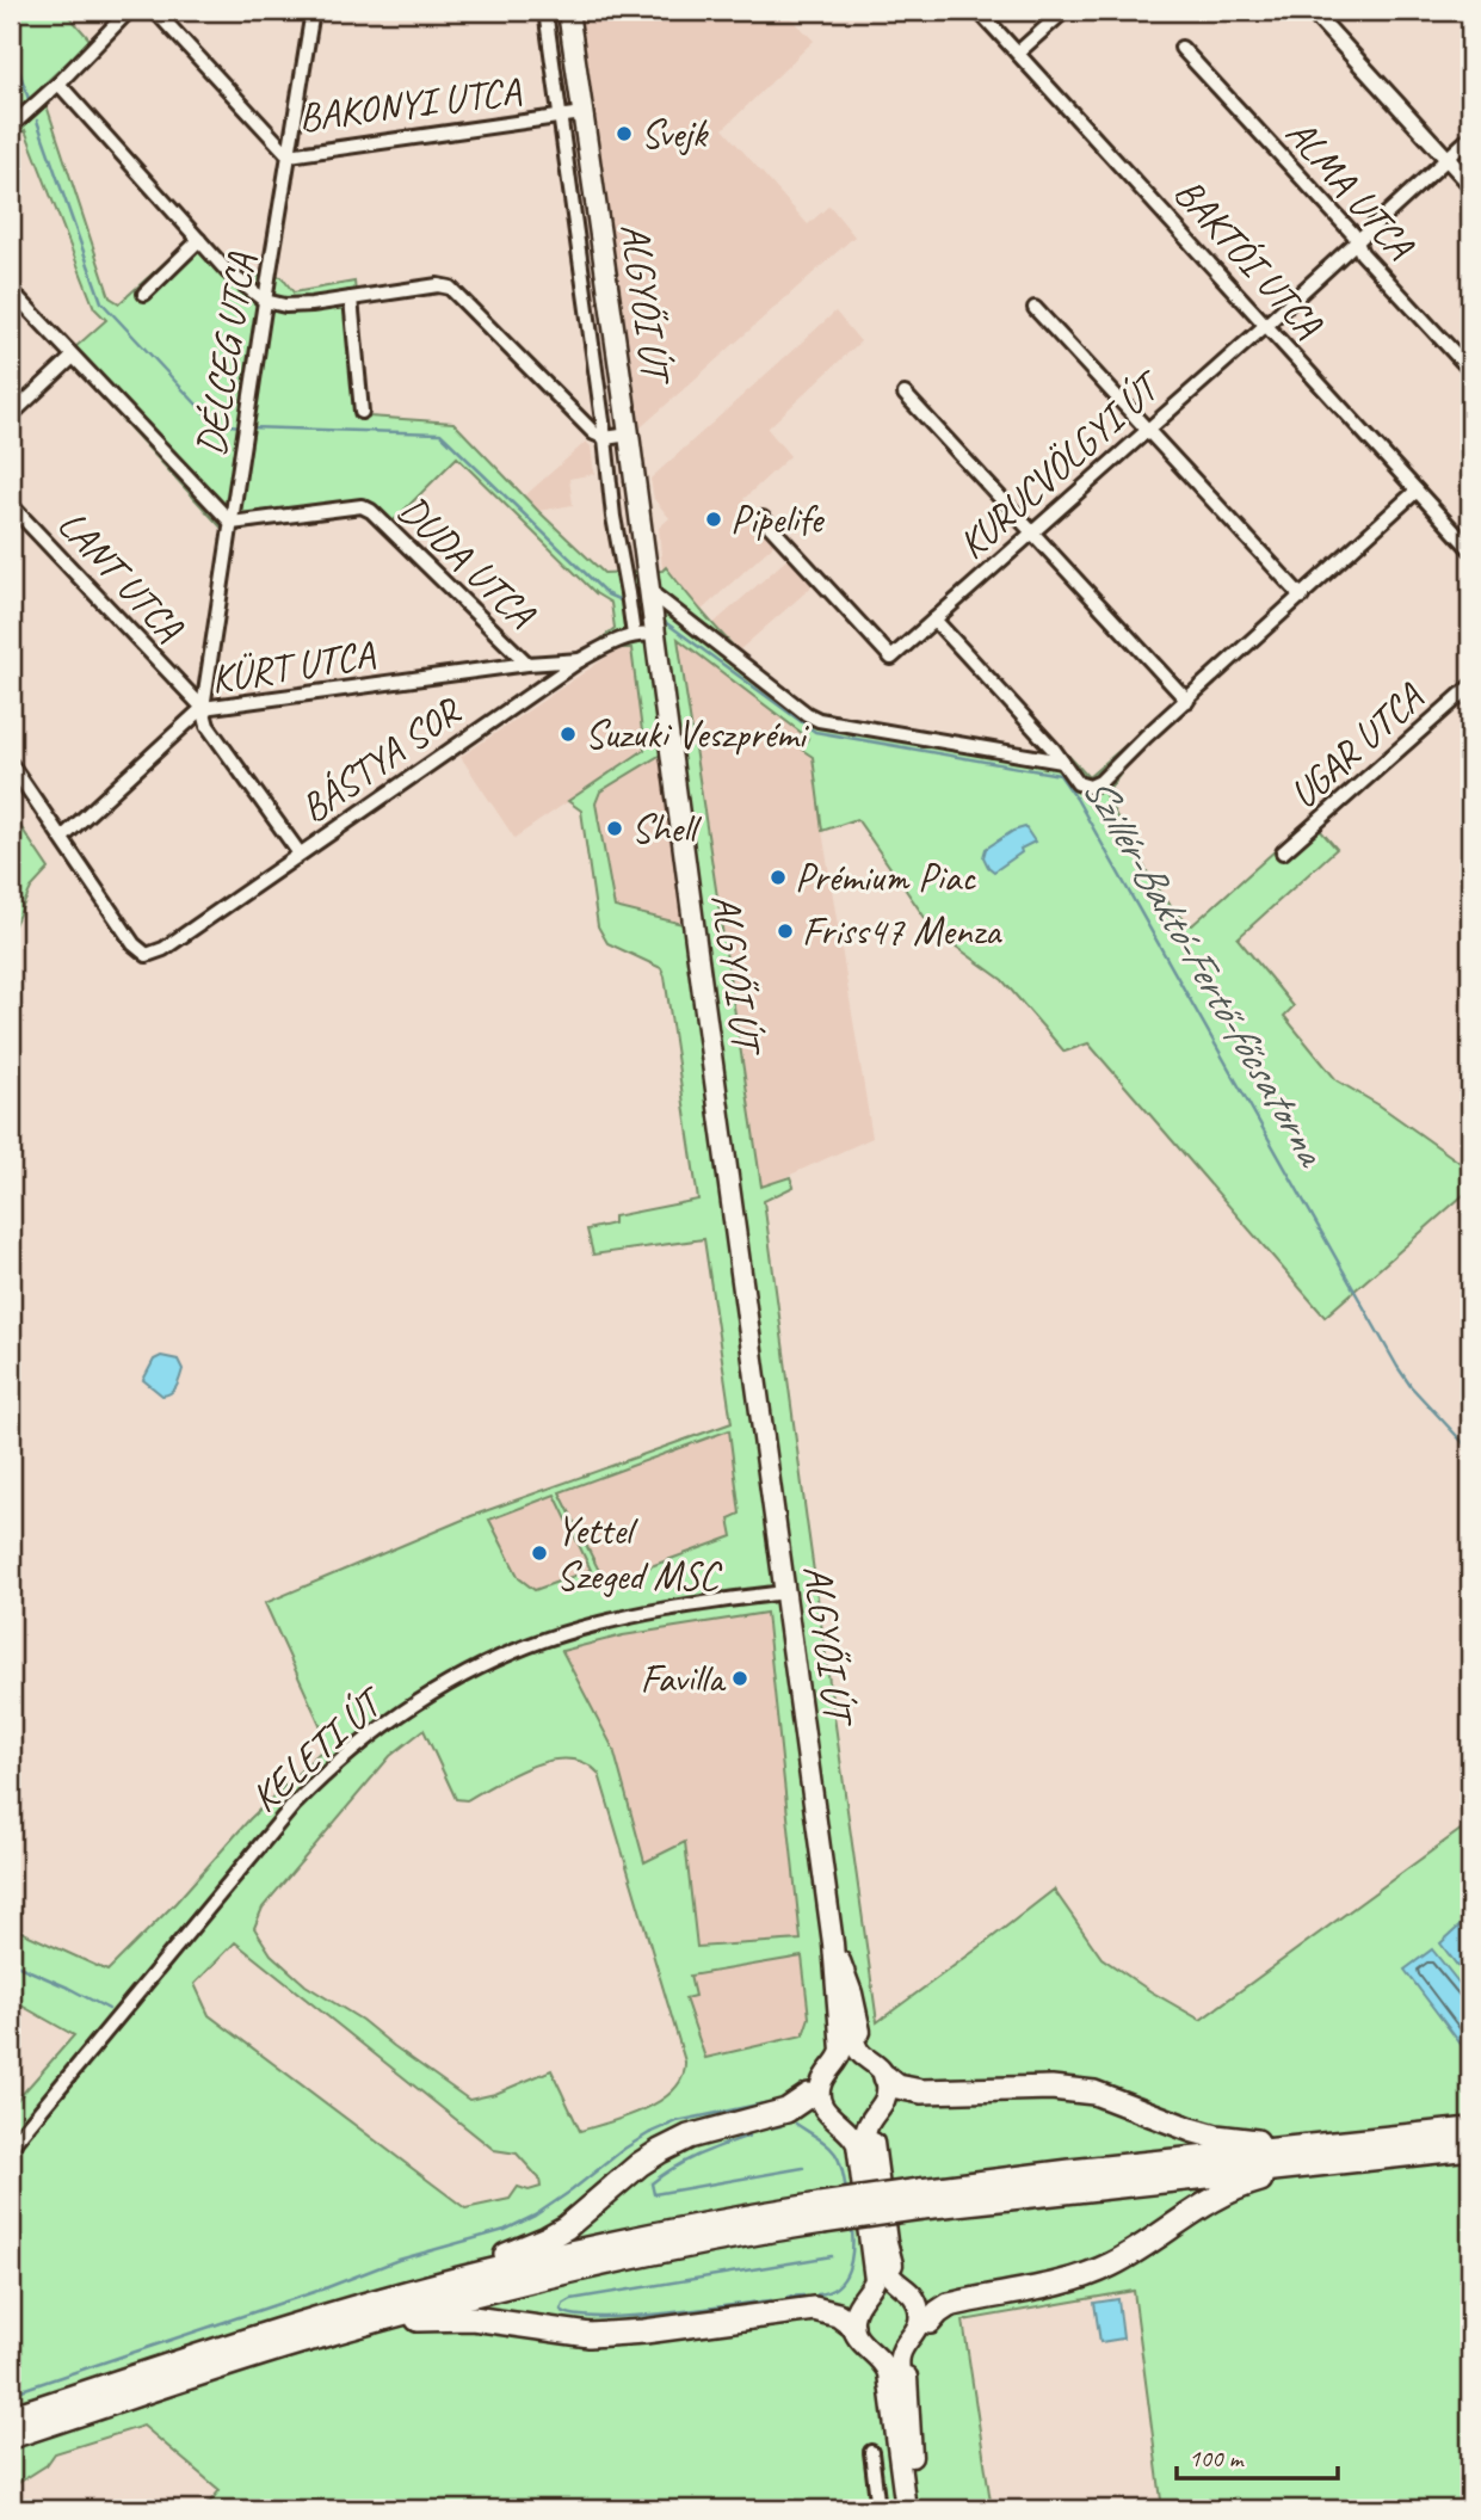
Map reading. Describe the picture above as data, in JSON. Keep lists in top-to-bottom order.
{
  "streets": {
    "main road": ["ALGYŐI ÚT"],
    "street": [
      "BAKONYI UTCA",
      "ALMA UTCA",
      "BAKTÓI UTCA",
      "DÉLCEG UTCA",
      "KURUCVÖLGYI ÚT",
      "DUDA UTCA",
      "LANT UTCA",
      "KÜRT UTCA",
      "UGAR UTCA",
      "BÁSTYA SOR",
      "KELETI ÚT"
    ]
  },
  "crossings": [
    ["BAKONYI UTCA", "ALGYŐI ÚT"],
    ["BAKONYI UTCA", "DÉLCEG UTCA"],
    ["ALMA UTCA", "KURUCVÖLGYI ÚT"],
    ["BAKTÓI UTCA", "KURUCVÖLGYI ÚT"],
    ["ALGYŐI ÚT", "BÁSTYA SOR"],
    ["ALGYŐI ÚT", "KELETI ÚT"],
    ["DÉLCEG UTCA", "DUDA UTCA"],
    ["DÉLCEG UTCA", "LANT UTCA"],
    ["DÉLCEG UTCA", "KÜRT UTCA"],
    ["DUDA UTCA", "KÜRT UTCA"],
    ["DUDA UTCA", "BÁSTYA SOR"],
    ["LANT UTCA", "KÜRT UTCA"],
    ["LANT UTCA", "BÁSTYA SOR"],
    ["KÜRT UTCA", "BÁSTYA SOR"]
  ],
  "water": ["Szillér-Baktó-Fertő-főcsatorna"],
  "places": [
    "Svejk",
    "Pipelife",
    "Suzuki Veszprémi",
    "Shell",
    "Prémium Piac",
    "Friss47 Menza",
    "Yettel Szeged MSC",
    "Favilla"
  ],
  "scale_bar": "100 m"
}
